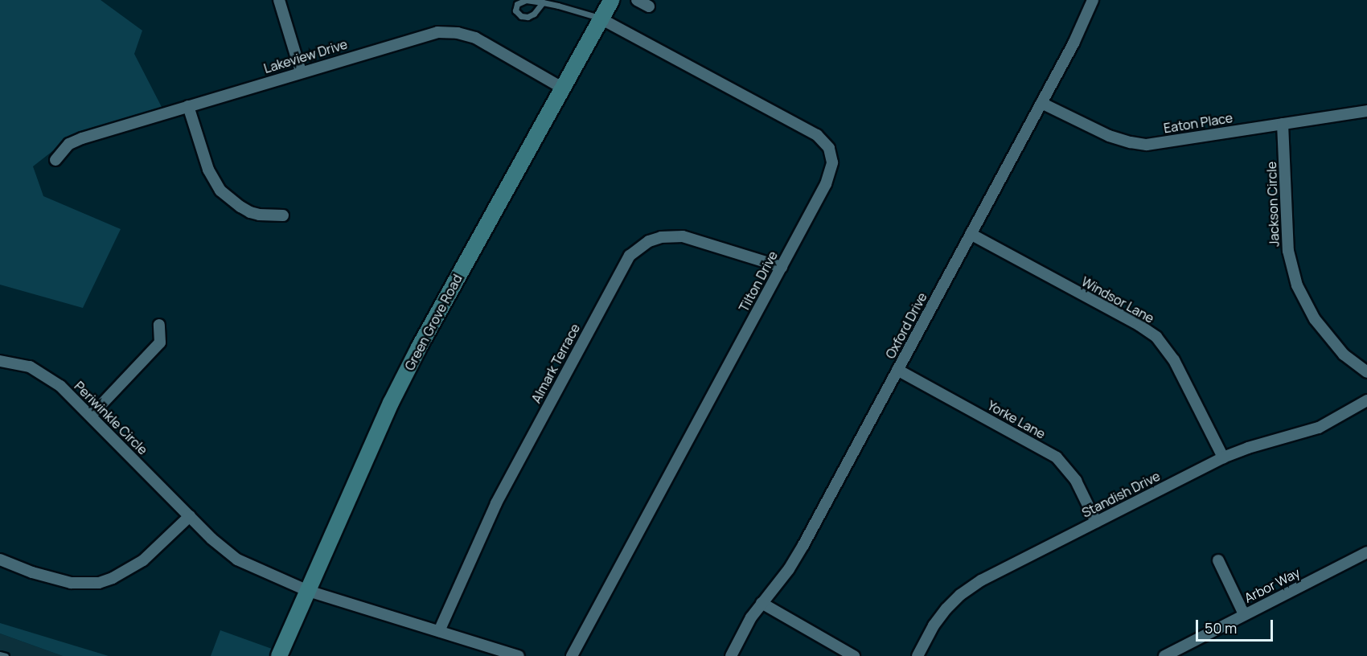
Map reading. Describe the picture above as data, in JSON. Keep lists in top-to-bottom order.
{
  "streets": {
    "street": [
      "Lakeview Drive",
      "Eaton Place",
      "Jackson Circle",
      "Tilton Drive",
      "Windsor Lane",
      "Green Grove Road",
      "Oxford Drive",
      "Almark Terrace",
      "Periwinkle Circle",
      "Yorke Lane",
      "Standish Drive",
      "Arbor Way"
    ]
  },
  "crossings": [
    ["Lakeview Drive", "Green Grove Road"],
    ["Eaton Place", "Jackson Circle"],
    ["Eaton Place", "Oxford Drive"],
    ["Tilton Drive", "Green Grove Road"],
    ["Tilton Drive", "Almark Terrace"],
    ["Windsor Lane", "Oxford Drive"],
    ["Windsor Lane", "Standish Drive"],
    ["Green Grove Road", "Periwinkle Circle"],
    ["Oxford Drive", "Yorke Lane"],
    ["Yorke Lane", "Standish Drive"]
  ],
  "scale_bar": "50 m"
}
